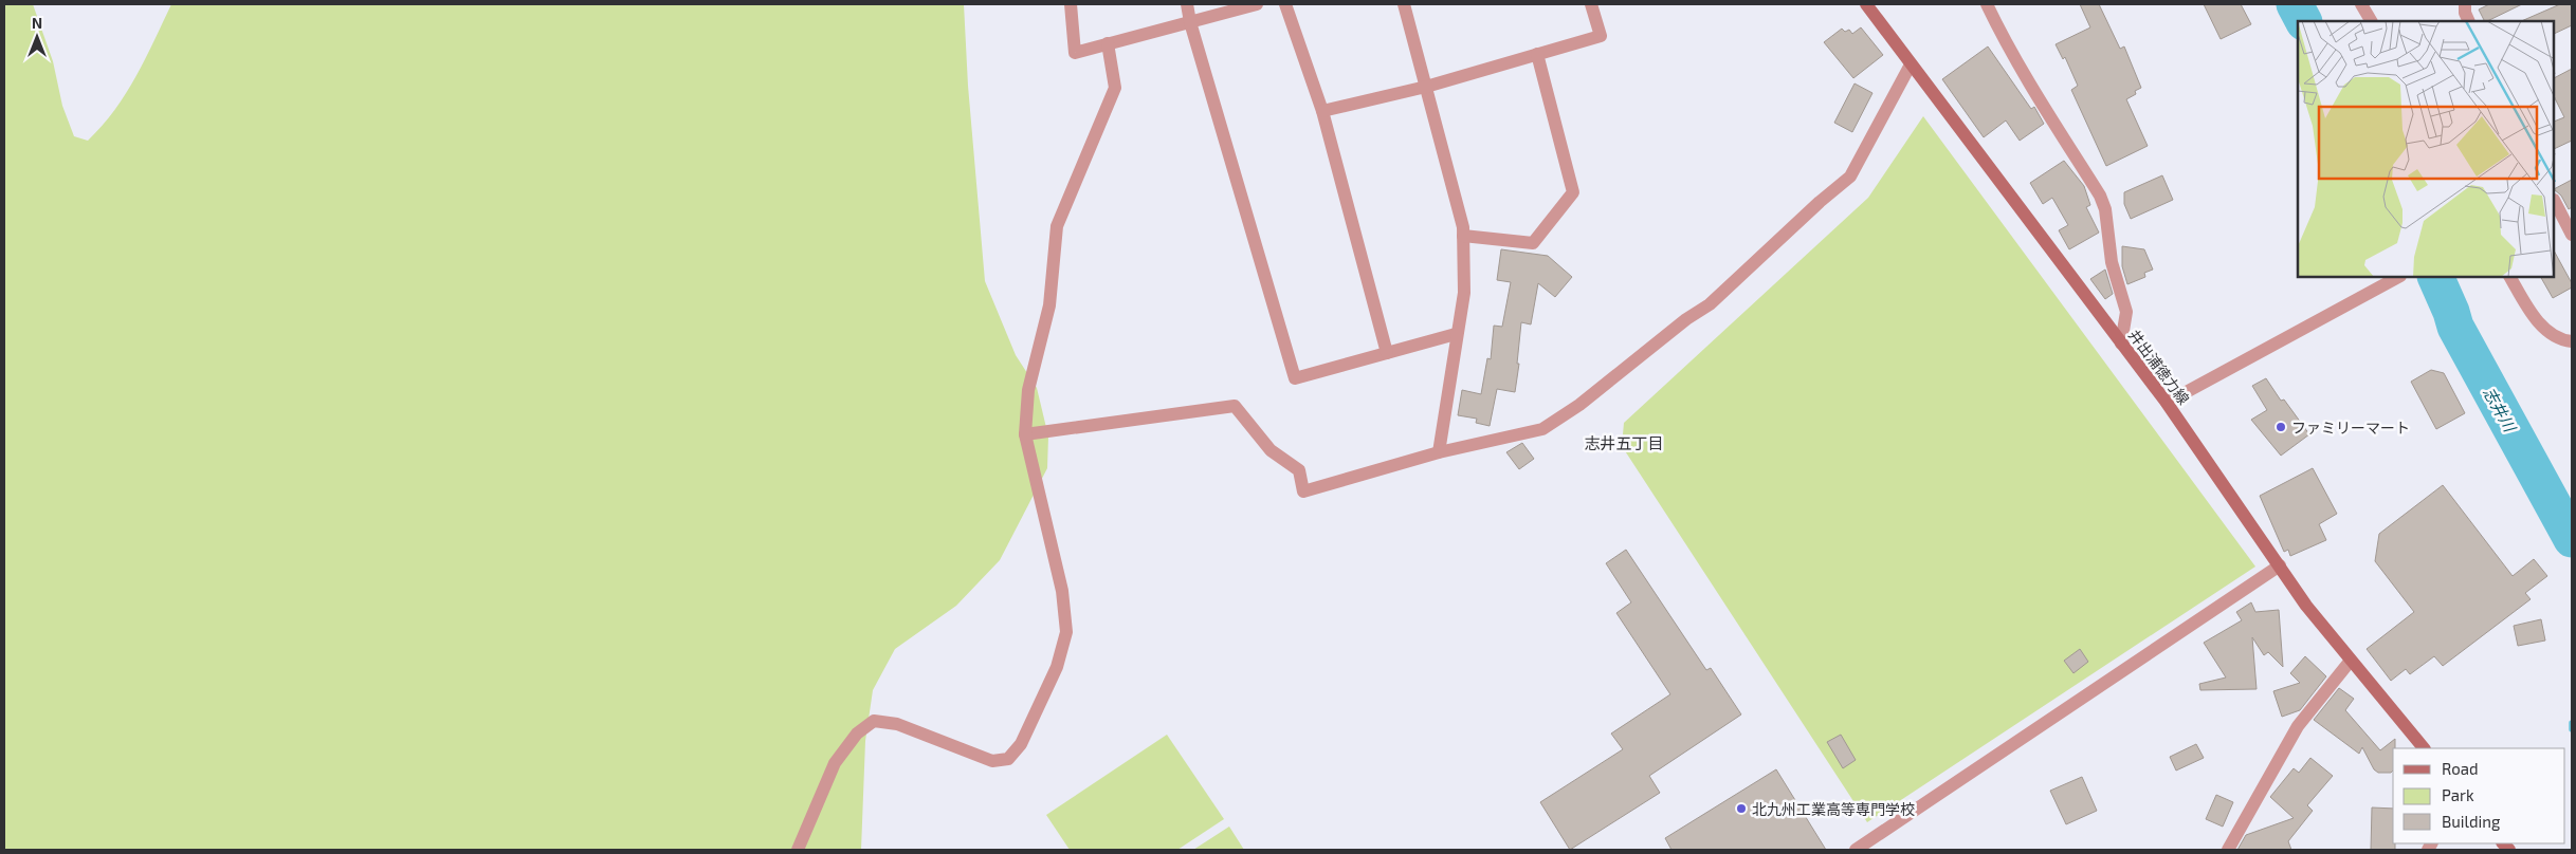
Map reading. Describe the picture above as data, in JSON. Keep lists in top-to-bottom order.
{
  "streets": {
    "main road": ["井出浦徳力線"]
  },
  "districts": ["志井五丁目"],
  "water": ["志井川"],
  "places": ["ファミリーマート", "北九州工業高等専門学校"],
  "legend": ["Road", "Park", "Building"],
  "north": "top"
}
